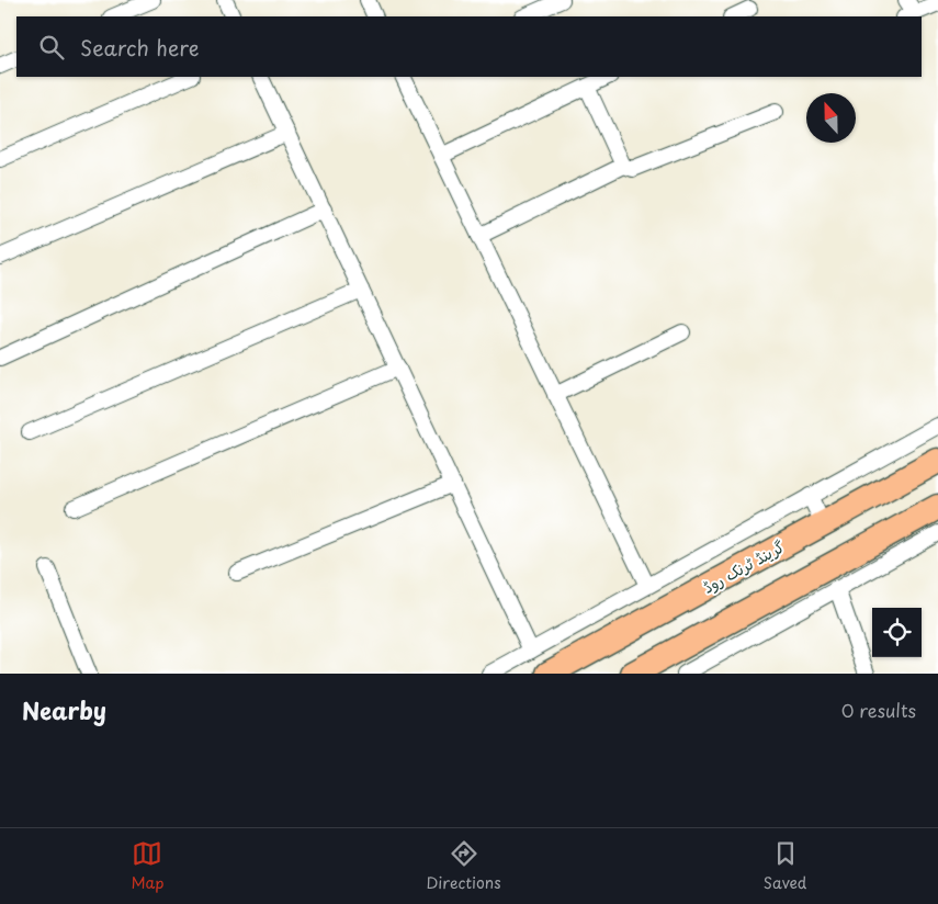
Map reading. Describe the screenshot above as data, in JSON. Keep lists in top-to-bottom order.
{
  "streets": {
    "highway": ["گرینڈ ٹرنک روڈ"]
  },
  "north": "top",
  "page": {
    "search": "Search here",
    "heading": ["Nearby", "0 results"],
    "nav": ["Map", "Directions", "Saved"]
  }
}
